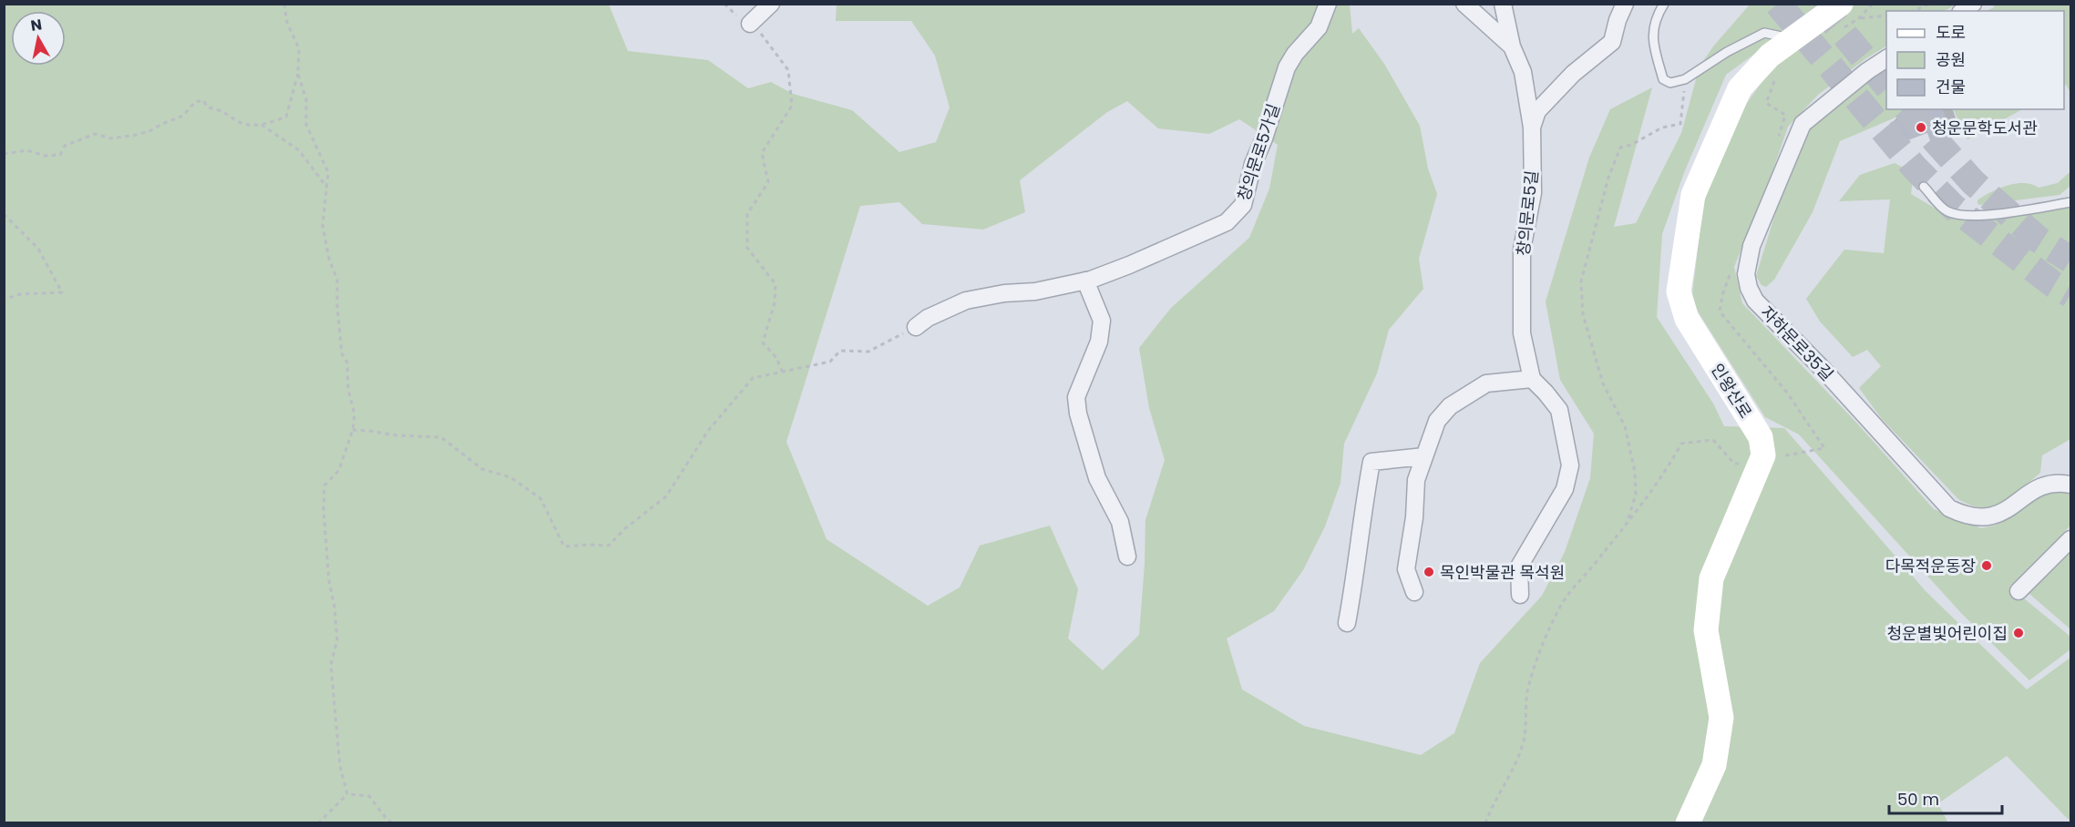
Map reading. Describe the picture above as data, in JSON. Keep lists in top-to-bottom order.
{
  "streets": {
    "street": [
      "창의문로5가길",
      "창의문로5길",
      "자하문로35길",
      "인왕산로"
    ]
  },
  "places": [
    "청운문학도서관",
    "다목적운동장",
    "목인박물관 목석원",
    "청운별빛어린이집"
  ],
  "legend": ["도로", "공원", "건물"],
  "scale_bar": "50 m",
  "north": "top"
}
